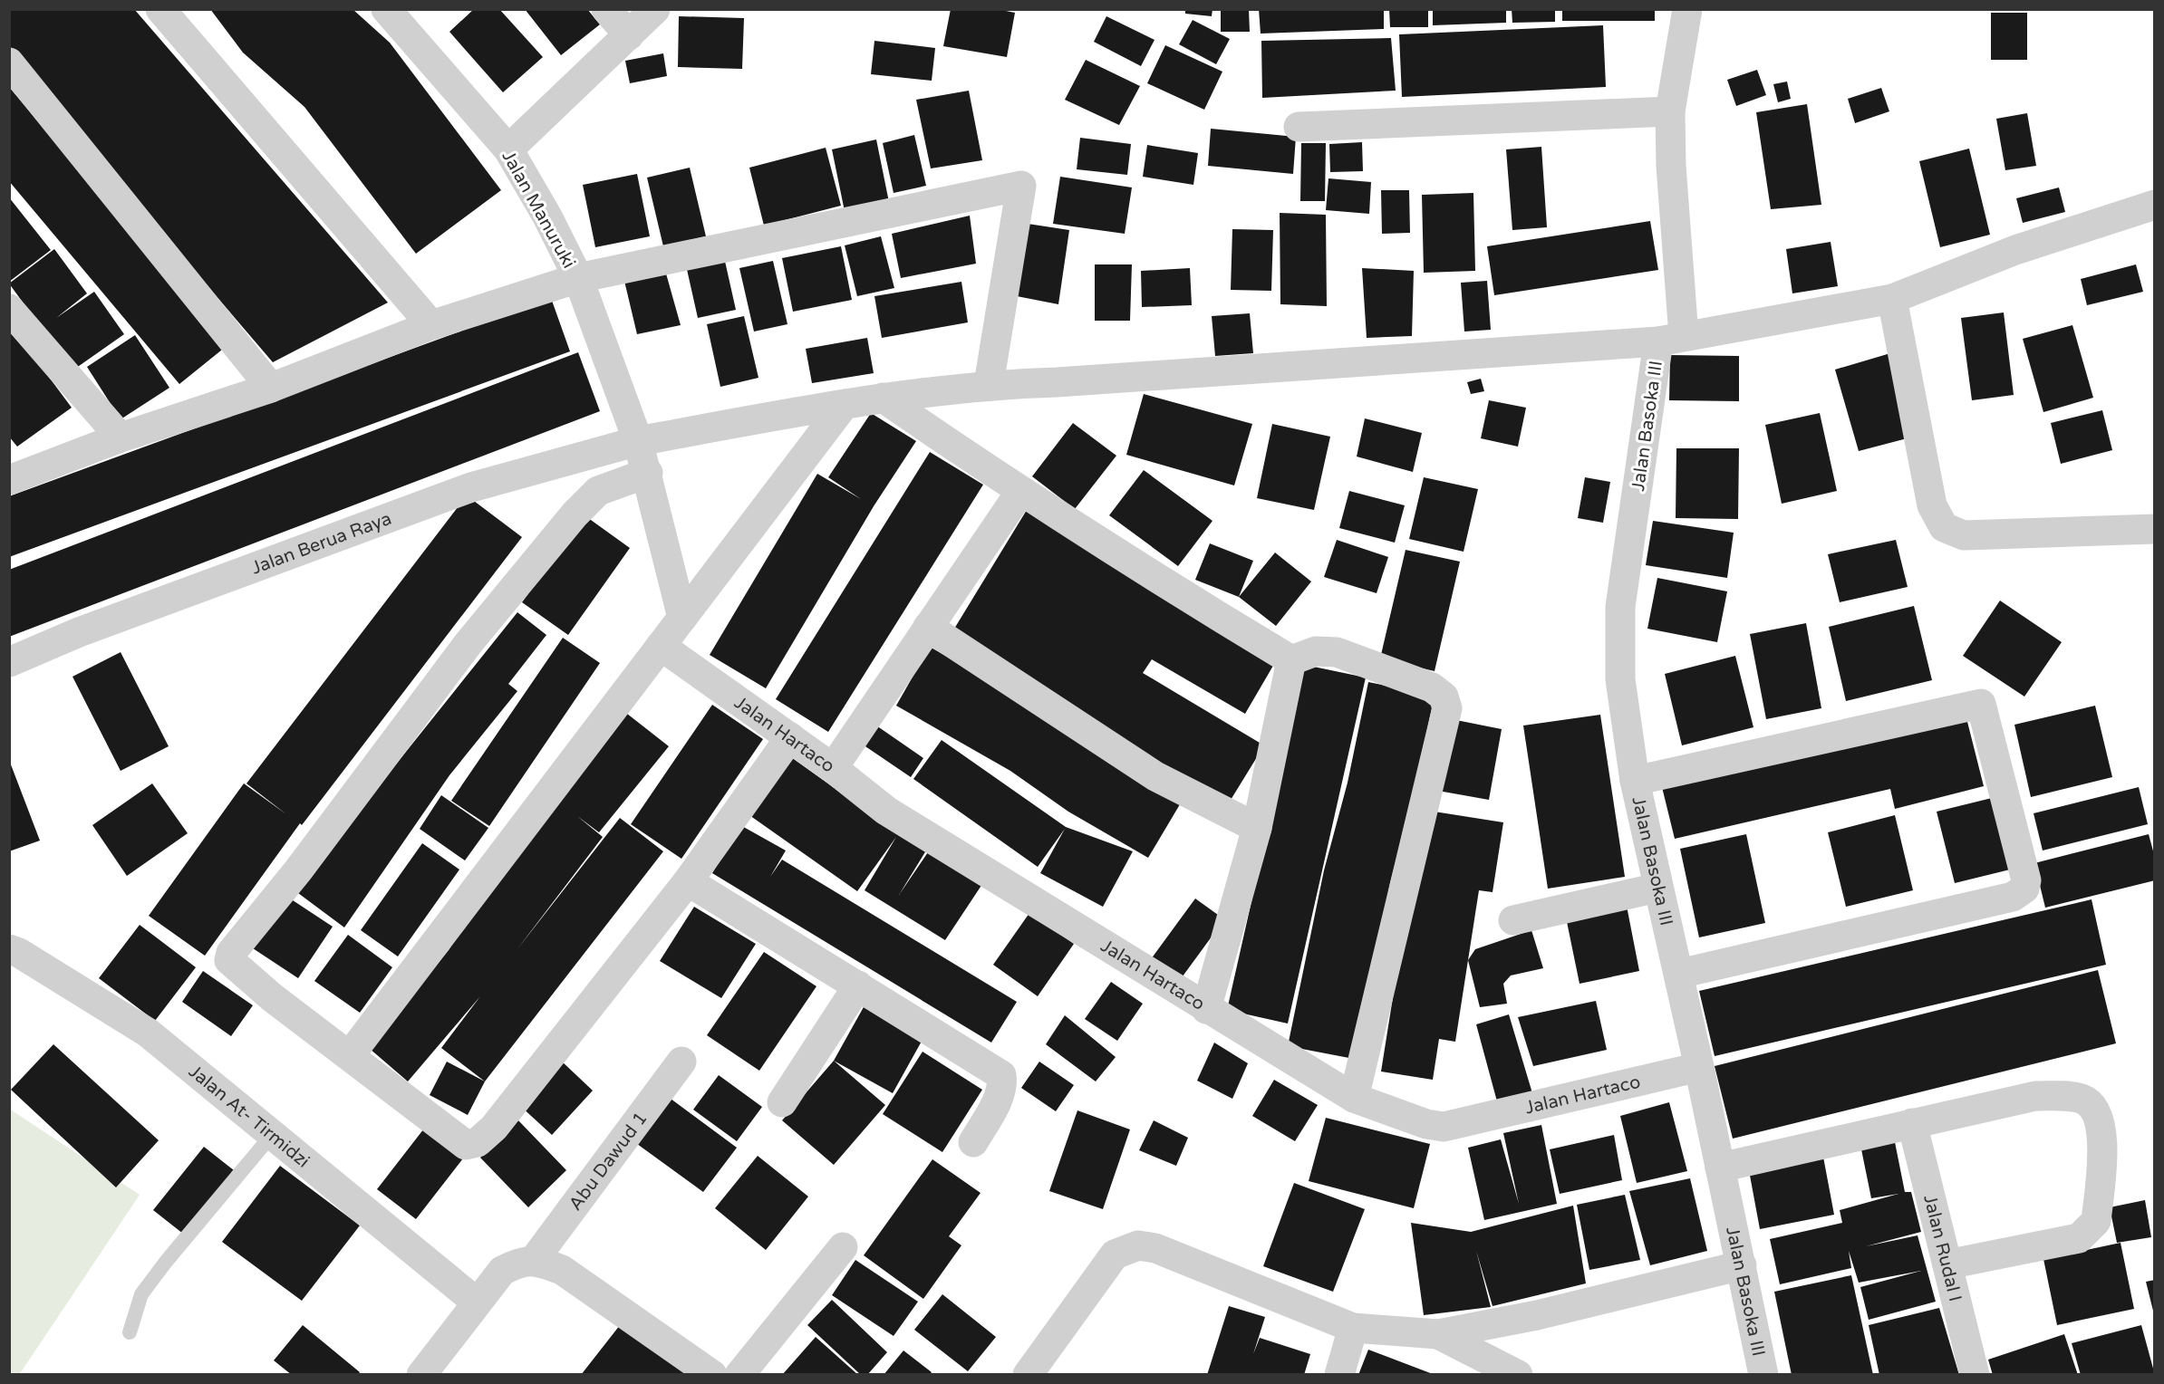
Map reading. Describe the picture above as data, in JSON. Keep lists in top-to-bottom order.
{
  "streets": {
    "street": [
      "Jalan Manuruki",
      "Jalan Basoka III",
      "Jalan Berua Raya",
      "Jalan Hartaco",
      "Jalan At- Tirmidzi",
      "Abu Dawud 1",
      "Jalan Rudal I"
    ]
  },
  "crossings": [
    ["Jalan Manuruki", "Jalan Berua Raya"],
    ["Jalan Basoka III", "Jalan Berua Raya"],
    ["Jalan Basoka III", "Jalan Hartaco"]
  ]
}
